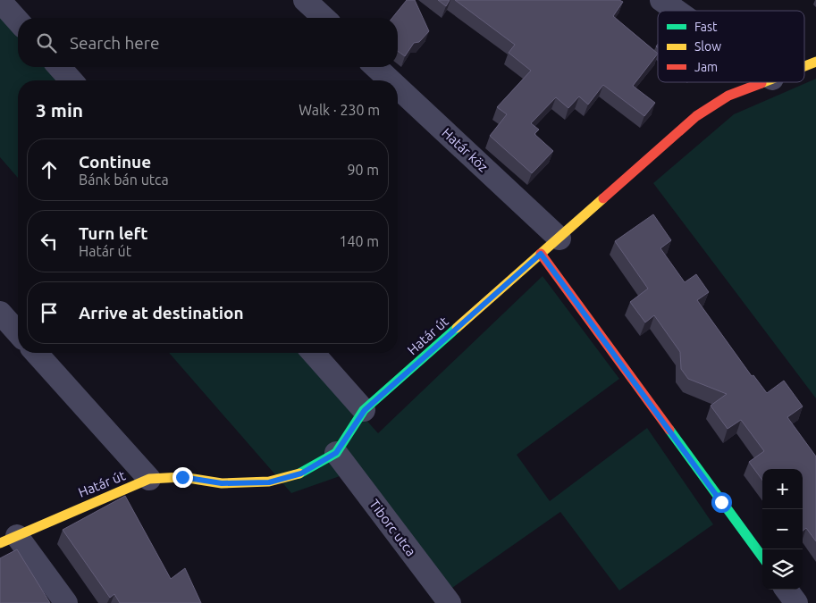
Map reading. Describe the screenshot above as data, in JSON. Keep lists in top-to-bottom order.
{
  "streets": {
    "street": ["Határ köz", "Határ út", "Tiborc utca"]
  },
  "crossings": [
    ["Határ köz", "Határ út"],
    ["Határ út", "Tiborc utca"]
  ],
  "legend": ["Fast", "Slow", "Jam"],
  "page": {
    "search": "Search here",
    "heading": ["3 min", "Walk · 230 m"],
    "list": [
      ["Continue", "Bánk bán utca", "90 m"],
      ["Turn left", "Határ út", "140 m"],
      "Arrive at destination"
    ],
    "map_buttons": ["+", "−"]
  }
}
